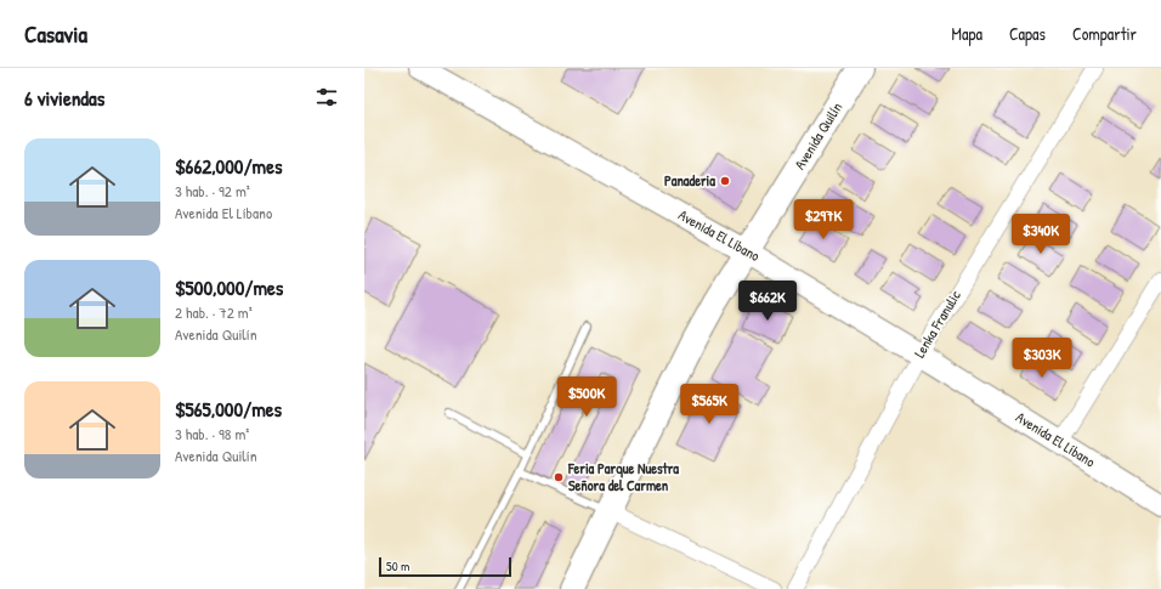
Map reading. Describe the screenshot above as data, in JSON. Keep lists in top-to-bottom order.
{
  "streets": {
    "main road": ["Avenida Quilín", "Avenida El Líbano"],
    "street": ["Lenka Franulic"]
  },
  "crossings": [
    ["Avenida Quilín", "Avenida El Líbano"],
    ["Avenida El Líbano", "Lenka Franulic"]
  ],
  "places": ["Panaderia", "Feria Parque Nuestra Señora del Carmen"],
  "scale_bar": "50 m",
  "page": {
    "header": "Casavia",
    "nav": ["Mapa", "Capas", "Compartir"],
    "heading": "6 viviendas",
    "list": [
      {
        "name": "$662,000/mes",
        "note": "3 hab. · 92 m² · Avenida El Líbano"
      },
      {
        "name": "$500,000/mes",
        "note": "2 hab. · 72 m² · Avenida Quilín"
      },
      {
        "name": "$565,000/mes",
        "note": "3 hab. · 98 m² · Avenida Quilín"
      }
    ],
    "price": [
      "$297K",
      "$340K",
      "$662K",
      "$303K",
      "$500K",
      "$565K"
    ],
    "scale": "50 m"
  }
}
